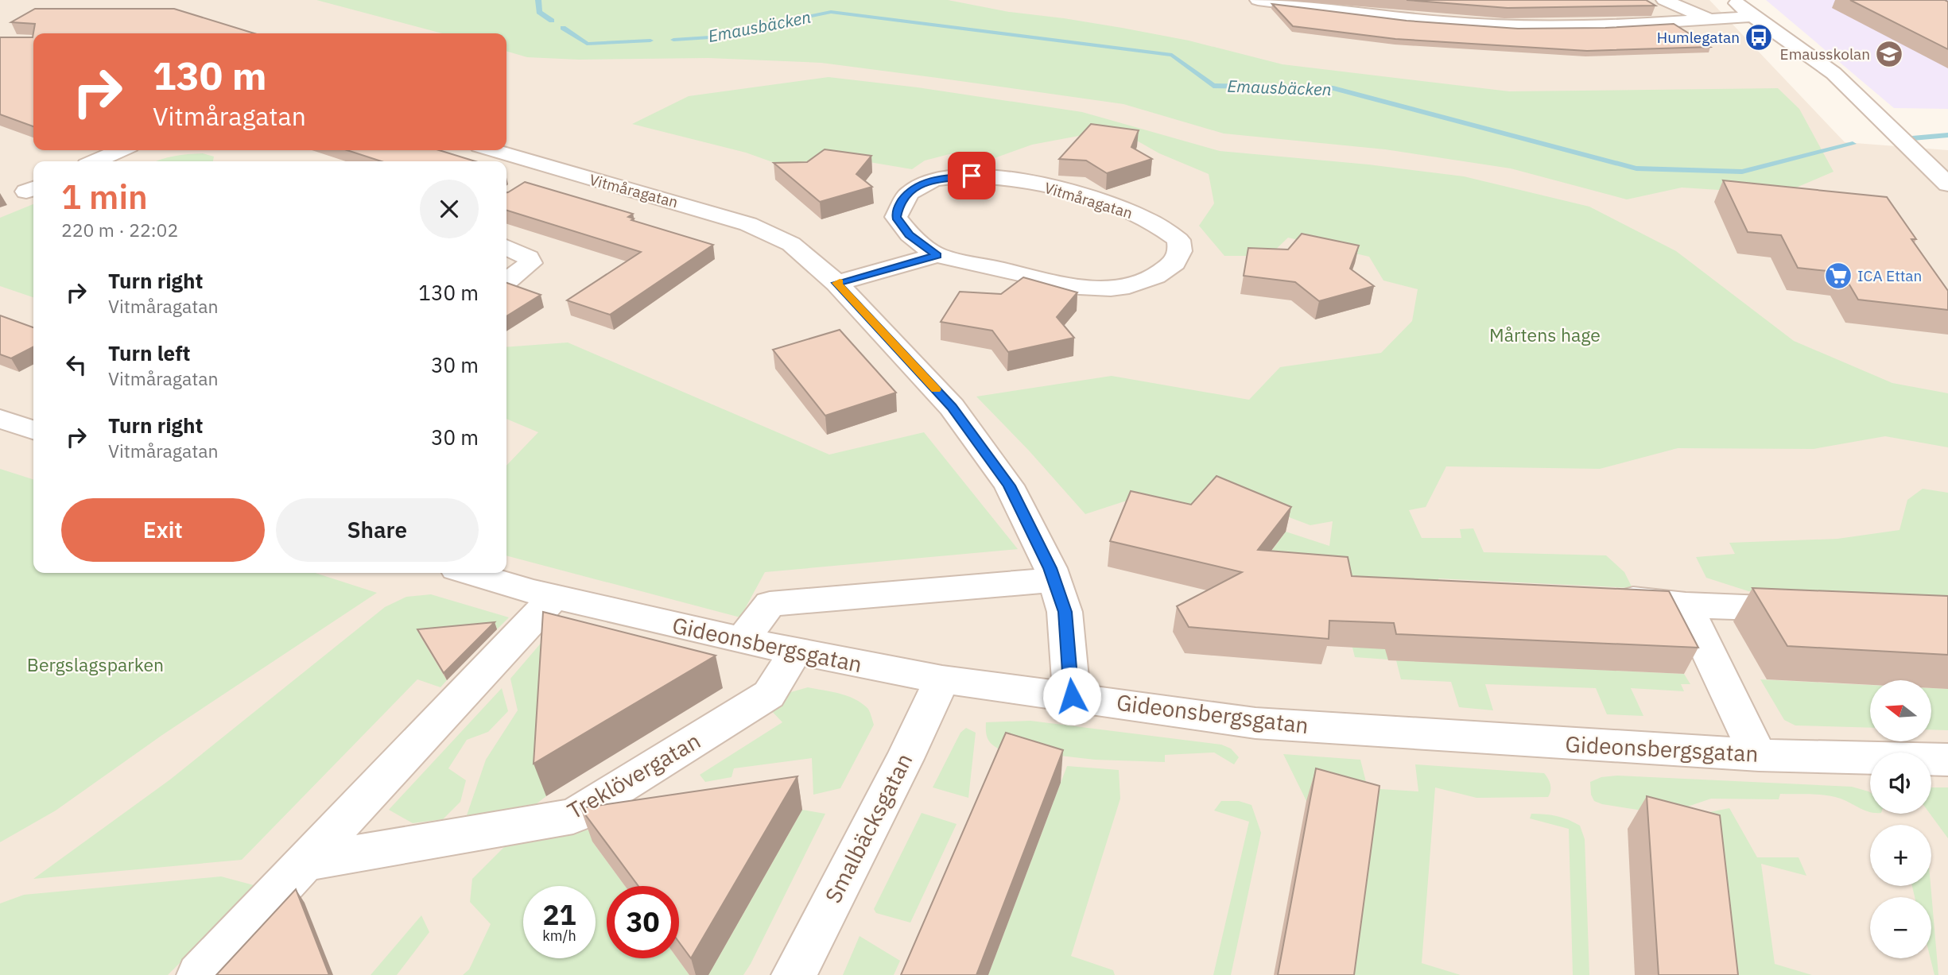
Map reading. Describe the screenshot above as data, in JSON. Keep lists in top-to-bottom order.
{
  "streets": {
    "street": [
      "Vitmåragatan",
      "Gideonsbergsgatan",
      "Treklövergatan",
      "Smalbäcksgatan"
    ]
  },
  "crossings": [
    ["Vitmåragatan", "Gideonsbergsgatan"],
    ["Gideonsbergsgatan", "Treklövergatan"],
    ["Gideonsbergsgatan", "Smalbäcksgatan"]
  ],
  "water": ["Emausbäcken"],
  "parks": ["Mårtens hage", "Bergslagsparken"],
  "places": {
    "bus stop": ["Humlegatan"],
    "school or university": ["Emausskolan"],
    "supermarket": ["ICA Ettan"]
  },
  "north": "left",
  "page": {
    "turn": ["130 m", "Vitmåragatan"],
    "heading": ["1 min", "220 m · 22:02"],
    "list": [
      {
        "name": "Turn right",
        "note": "Vitmåragatan",
        "value": "130 m"
      },
      {
        "name": "Turn left",
        "note": "Vitmåragatan",
        "value": "30 m"
      },
      {
        "name": "Turn right",
        "note": "Vitmåragatan",
        "value": "30 m"
      }
    ],
    "buttons": ["Exit", "Share"],
    "map_buttons": ["+", "−"],
    "speed": "21 km/h",
    "limit": "30"
  }
}
